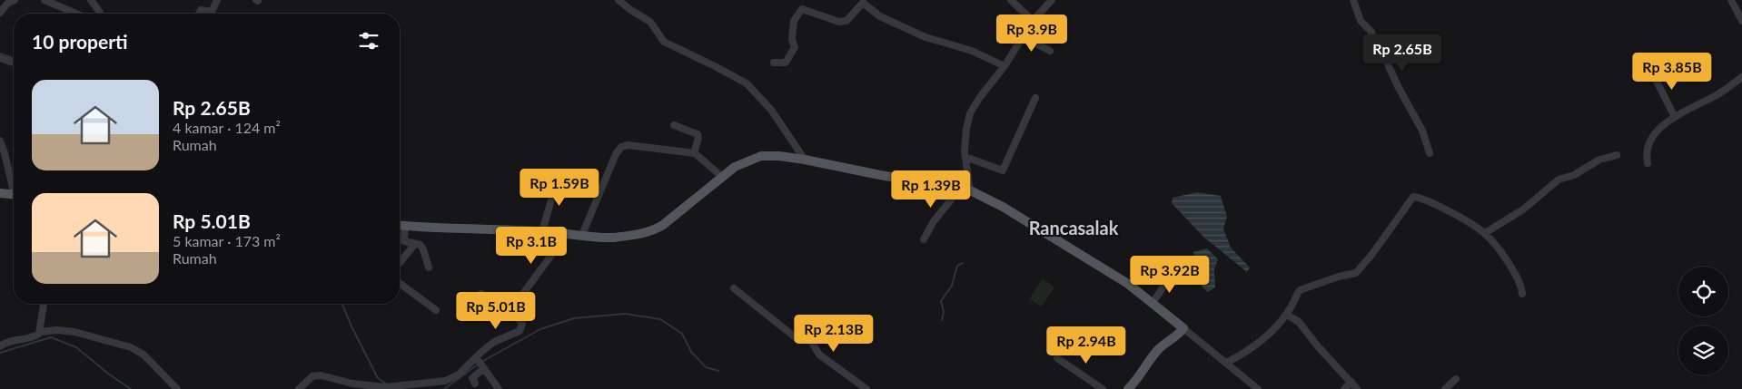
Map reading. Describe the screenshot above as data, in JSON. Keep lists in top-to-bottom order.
{
  "districts": ["Rancasalak"],
  "page": {
    "heading": "10 properti",
    "price": [
      "Rp 3.9B",
      "Rp 2.65B",
      "Rp 3.85B",
      "Rp 1.59B",
      "Rp 1.39B",
      "Rp 3.1B",
      "Rp 3.92B",
      "Rp 5.01B",
      "Rp 2.13B",
      "Rp 2.94B"
    ],
    "list": [
      {
        "name": "Rp 2.65B",
        "note": "4 kamar · 124 m² · Rumah"
      },
      {
        "name": "Rp 5.01B",
        "note": "5 kamar · 173 m² · Rumah"
      }
    ]
  }
}
